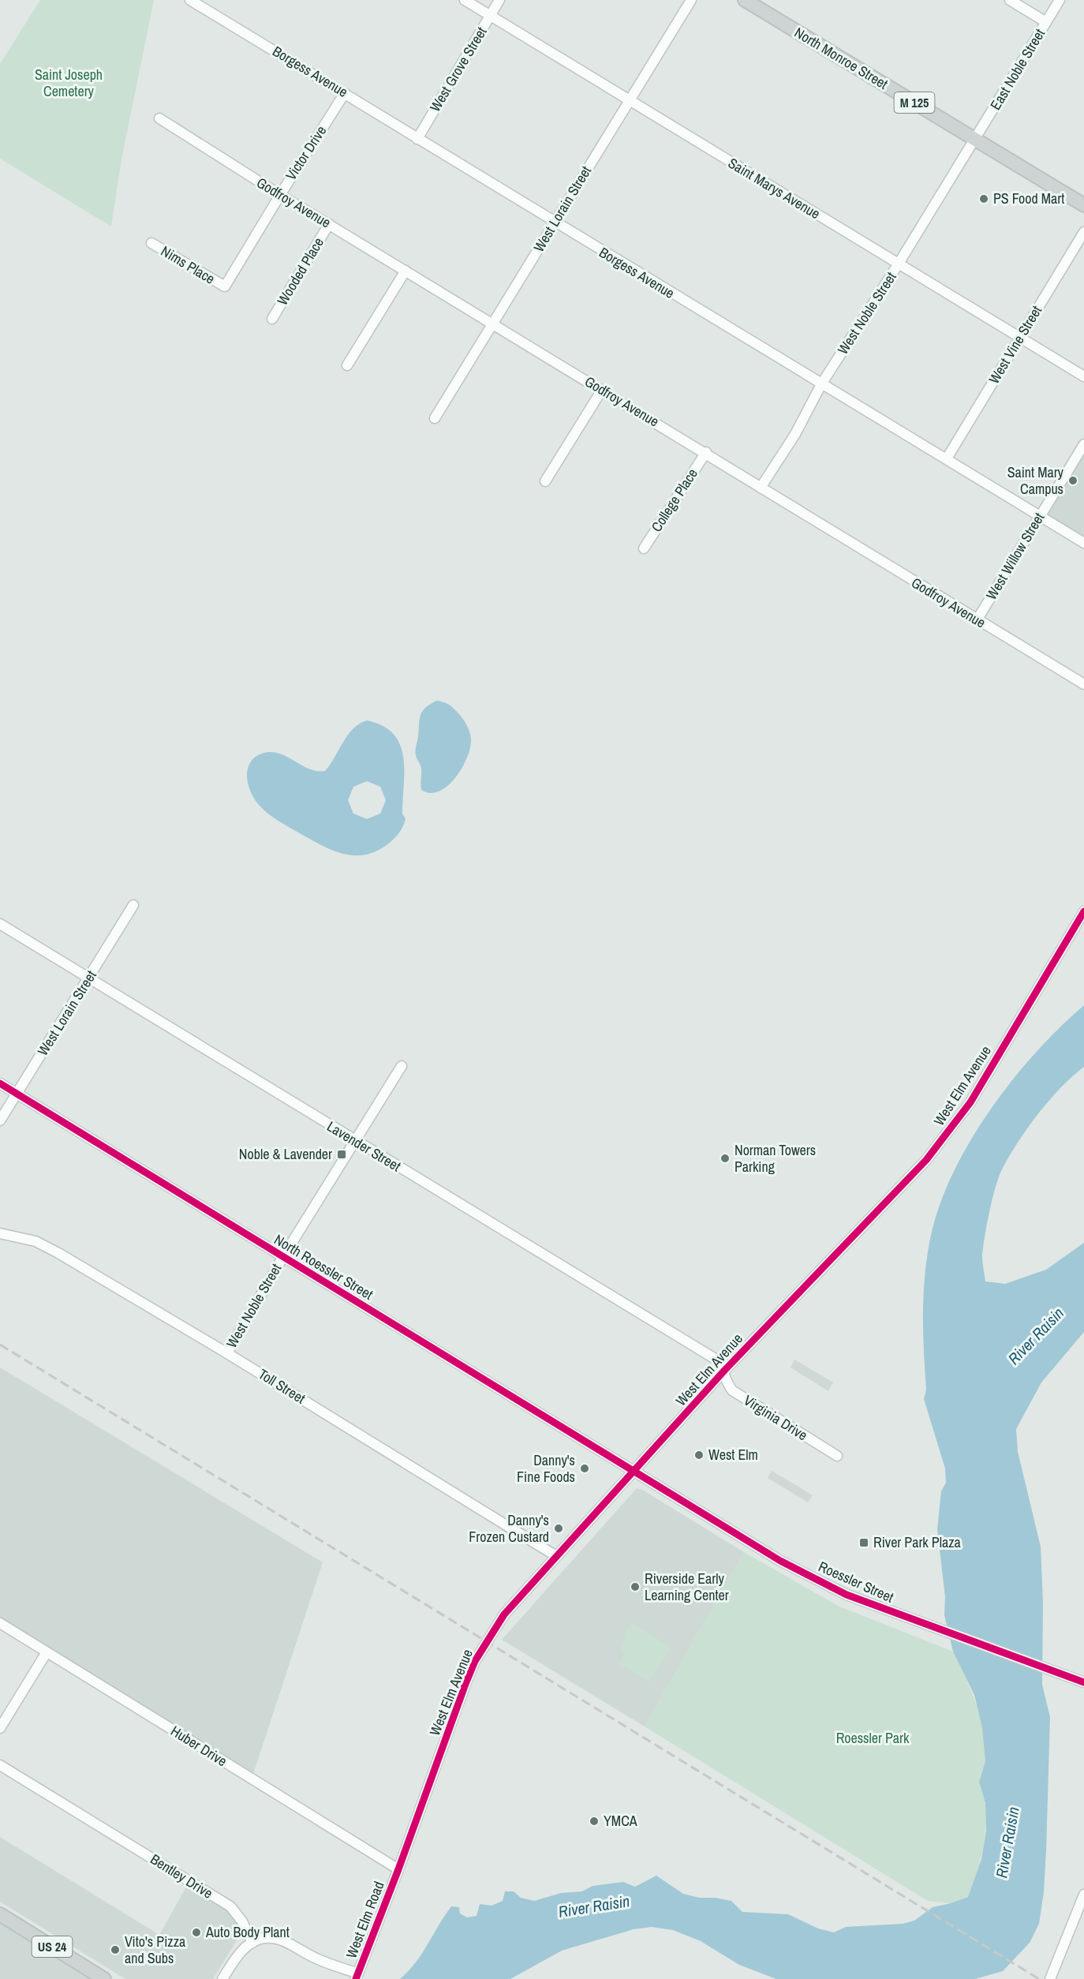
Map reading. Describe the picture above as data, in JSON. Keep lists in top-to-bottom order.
{
  "streets": {
    "main road": ["North Monroe Street", "M 125", "US 24"],
    "street": [
      "West Grove Street",
      "East Noble Street",
      "Borgess Avenue",
      "Victor Drive",
      "Saint Marys Avenue",
      "Godfroy Avenue",
      "West Lorain Street",
      "Nims Place",
      "Wooded Place",
      "West Noble Street",
      "West Vine Street",
      "College Place",
      "West Willow Street",
      "West Elm Avenue",
      "Lavender Street",
      "North Roessler Street",
      "Toll Street",
      "Virginia Drive",
      "Roessler Street",
      "Huber Drive",
      "Bentley Drive",
      "West Elm Road"
    ]
  },
  "crossings": [
    ["North Monroe Street", "East Noble Street"],
    ["North Monroe Street", "West Noble Street"],
    ["West Grove Street", "Borgess Avenue"],
    ["West Grove Street", "Saint Marys Avenue"],
    ["East Noble Street", "West Noble Street"],
    ["Borgess Avenue", "Victor Drive"],
    ["Borgess Avenue", "West Lorain Street"],
    ["Borgess Avenue", "West Noble Street"],
    ["Borgess Avenue", "West Vine Street"],
    ["Borgess Avenue", "West Willow Street"],
    ["Victor Drive", "Godfroy Avenue"],
    ["Victor Drive", "Nims Place"],
    ["Saint Marys Avenue", "West Lorain Street"],
    ["Saint Marys Avenue", "West Noble Street"],
    ["Saint Marys Avenue", "West Vine Street"],
    ["Godfroy Avenue", "West Lorain Street"],
    ["Godfroy Avenue", "Wooded Place"],
    ["Godfroy Avenue", "West Noble Street"],
    ["Godfroy Avenue", "College Place"],
    ["Godfroy Avenue", "West Willow Street"],
    ["West Lorain Street", "Lavender Street"],
    ["West Lorain Street", "North Roessler Street"],
    ["West Noble Street", "Lavender Street"],
    ["West Noble Street", "North Roessler Street"],
    ["West Noble Street", "Toll Street"],
    ["West Elm Avenue", "Lavender Street"],
    ["West Elm Avenue", "North Roessler Street"],
    ["West Elm Avenue", "Toll Street"],
    ["West Elm Avenue", "Virginia Drive"],
    ["West Elm Avenue", "Roessler Street"],
    ["West Elm Avenue", "Huber Drive"],
    ["West Elm Avenue", "West Elm Road"],
    ["Lavender Street", "Virginia Drive"],
    ["North Roessler Street", "Roessler Street"],
    ["Huber Drive", "West Elm Road"]
  ],
  "water": ["River Raisin"],
  "parks": ["Saint Joseph Cemetery", "Roessler Park"],
  "places": {
    "other": [
      "PS Food Mart",
      "Saint Mary Campus",
      "Norman Towers Parking",
      "West Elm",
      "Danny's Fine Foods",
      "Danny's Frozen Custard",
      "Riverside Early Learning Center",
      "YMCA",
      "Auto Body Plant",
      "Vito's Pizza and Subs"
    ],
    "transit": ["Noble & Lavender", "River Park Plaza"]
  }
}
